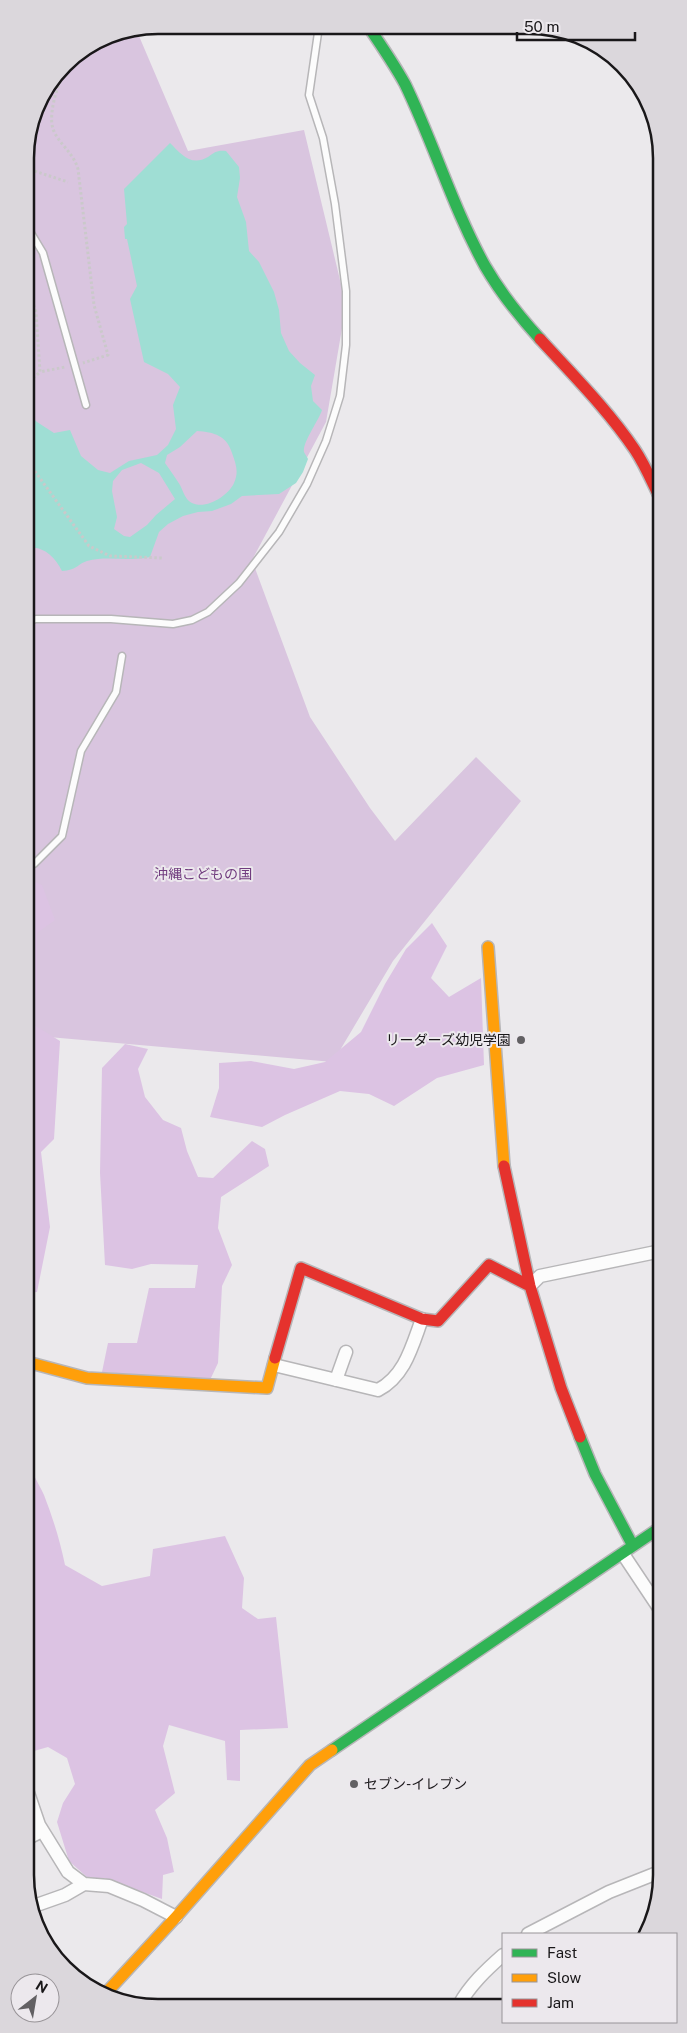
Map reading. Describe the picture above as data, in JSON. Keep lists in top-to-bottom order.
{
  "parks": ["沖縄こどもの国"],
  "places": ["リーダーズ幼児学園", "セブン-イレブン"],
  "legend": ["Fast", "Slow", "Jam"],
  "scale_bar": "50 m",
  "north": "top right"
}
